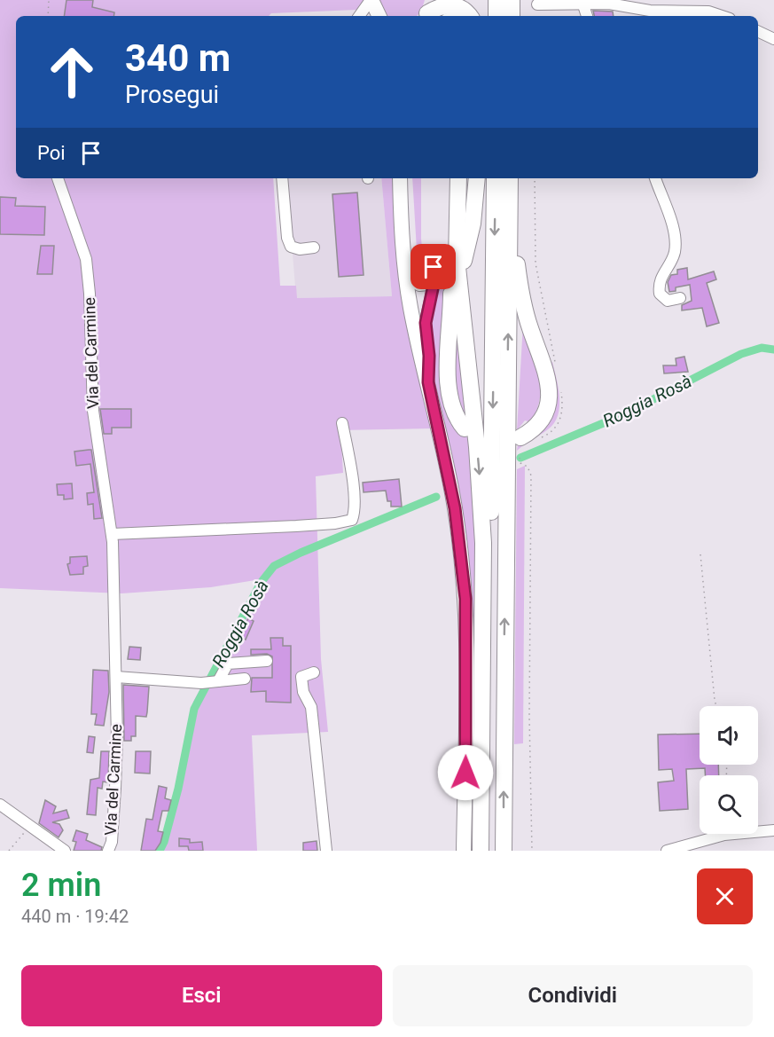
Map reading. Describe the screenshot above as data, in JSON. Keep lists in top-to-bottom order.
{
  "streets": {
    "street": ["Via del Carmine"]
  },
  "water": ["Roggia Rosà"],
  "page": {
    "turn": ["340 m", "Prosegui"],
    "then": "Poi",
    "heading": ["2 min", "440 m · 19:42"],
    "buttons": ["Esci", "Condividi"]
  }
}
